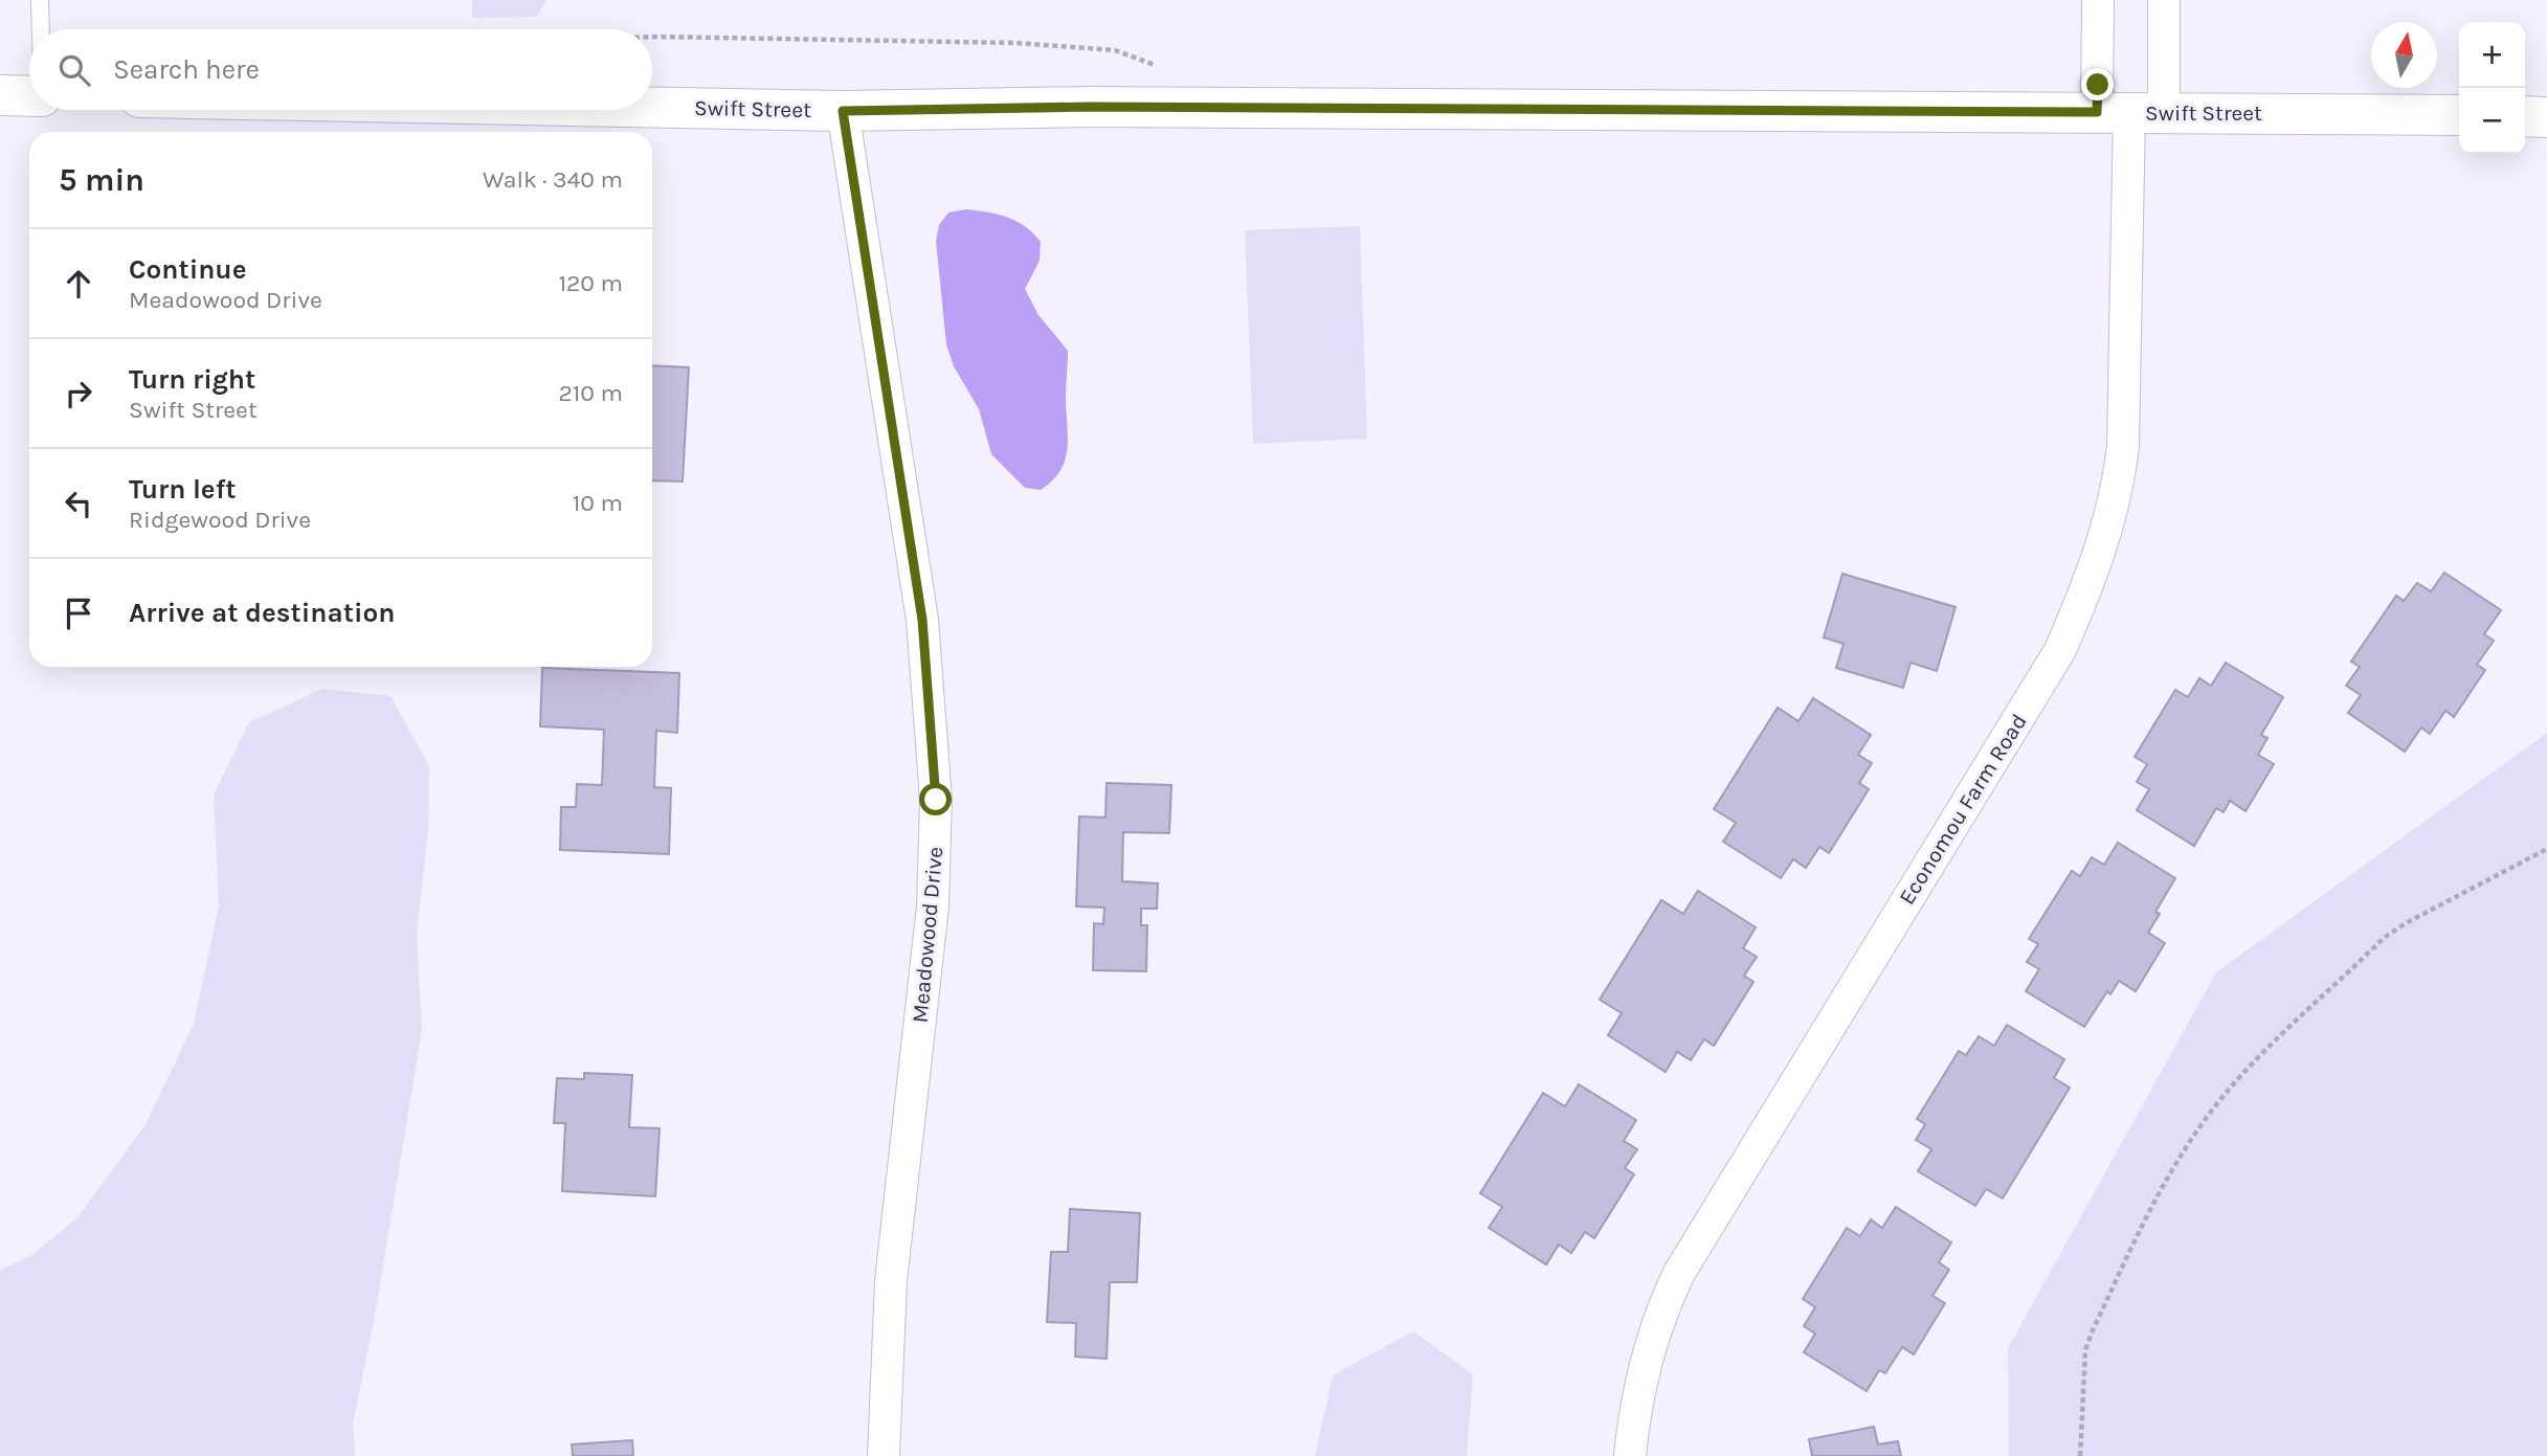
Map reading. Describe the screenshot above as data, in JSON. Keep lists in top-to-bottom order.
{
  "streets": {
    "street": ["Swift Street", "Economou Farm Road", "Meadowood Drive"]
  },
  "crossings": [
    ["Swift Street", "Economou Farm Road"],
    ["Swift Street", "Meadowood Drive"]
  ],
  "north": "top",
  "page": {
    "map_buttons": ["+", "−"],
    "search": "Search here",
    "heading": ["5 min", "Walk · 340 m"],
    "list": [
      ["Continue", "Meadowood Drive", "120 m"],
      ["Turn right", "Swift Street", "210 m"],
      ["Turn left", "Ridgewood Drive", "10 m"],
      "Arrive at destination"
    ]
  }
}
